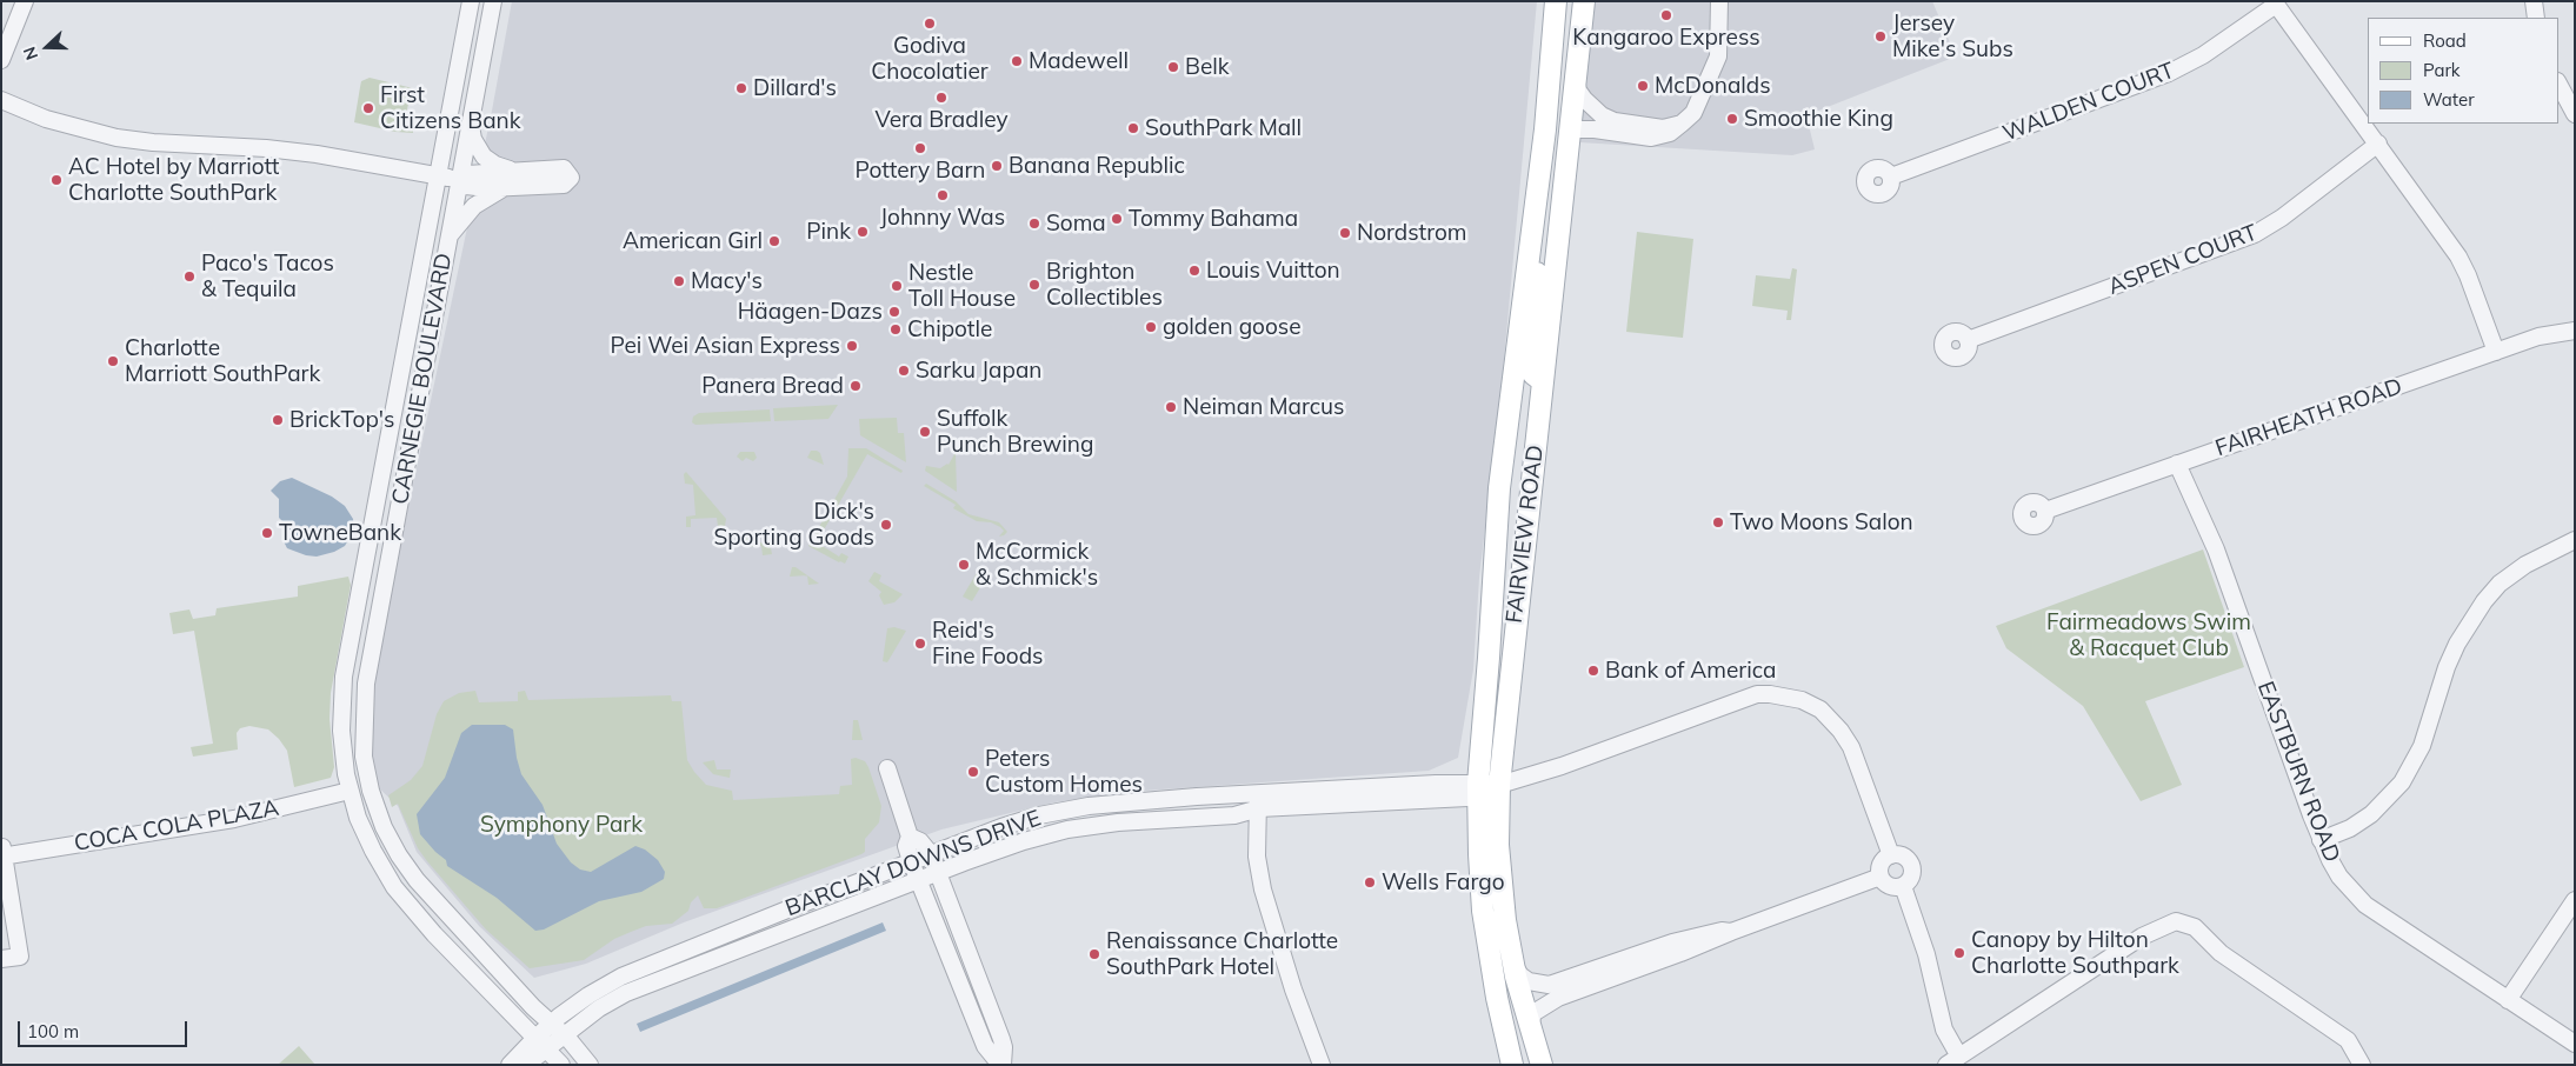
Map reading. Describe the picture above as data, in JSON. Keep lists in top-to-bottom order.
{
  "streets": {
    "main road": ["FAIRVIEW ROAD"],
    "street": [
      "WALDEN COURT",
      "ASPEN COURT",
      "CARNEGIE BOULEVARD",
      "FAIRHEATH ROAD",
      "EASTBURN ROAD",
      "COCA COLA PLAZA",
      "BARCLAY DOWNS DRIVE"
    ]
  },
  "crossings": [
    ["CARNEGIE BOULEVARD", "COCA COLA PLAZA"],
    ["CARNEGIE BOULEVARD", "BARCLAY DOWNS DRIVE"],
    ["FAIRHEATH ROAD", "EASTBURN ROAD"],
    ["FAIRVIEW ROAD", "BARCLAY DOWNS DRIVE"]
  ],
  "parks": ["Fairmeadows Swim & Racquet Club", "Symphony Park"],
  "places": [
    "Kangaroo Express",
    "Godiva Chocolatier",
    "Jersey Mike's Subs",
    "Madewell",
    "Belk",
    "McDonalds",
    "Dillard's",
    "Vera Bradley",
    "First Citizens Bank",
    "Smoothie King",
    "SouthPark Mall",
    "Pottery Barn",
    "Banana Republic",
    "AC Hotel by Marriott Charlotte SouthPark",
    "Johnny Was",
    "Tommy Bahama",
    "Soma",
    "Pink",
    "Nordstrom",
    "American Girl",
    "Louis Vuitton",
    "Paco's Tacos & Tequila",
    "Macy's",
    "Brighton Collectibles",
    "Nestle Toll House",
    "Häagen-Dazs",
    "golden goose",
    "Chipotle",
    "Pei Wei Asian Express",
    "Charlotte Marriott SouthPark",
    "Sarku Japan",
    "Panera Bread",
    "Neiman Marcus",
    "BrickTop's",
    "Suffolk Punch Brewing",
    "Two Moons Salon",
    "Dick's Sporting Goods",
    "TowneBank",
    "McCormick & Schmick's",
    "Reid's Fine Foods",
    "Bank of America",
    "Peters Custom Homes",
    "Wells Fargo",
    "Canopy by Hilton Charlotte Southpark",
    "Renaissance Charlotte SouthPark Hotel"
  ],
  "legend": ["Road", "Park", "Water"],
  "scale_bar": "100 m",
  "north": "left"
}
